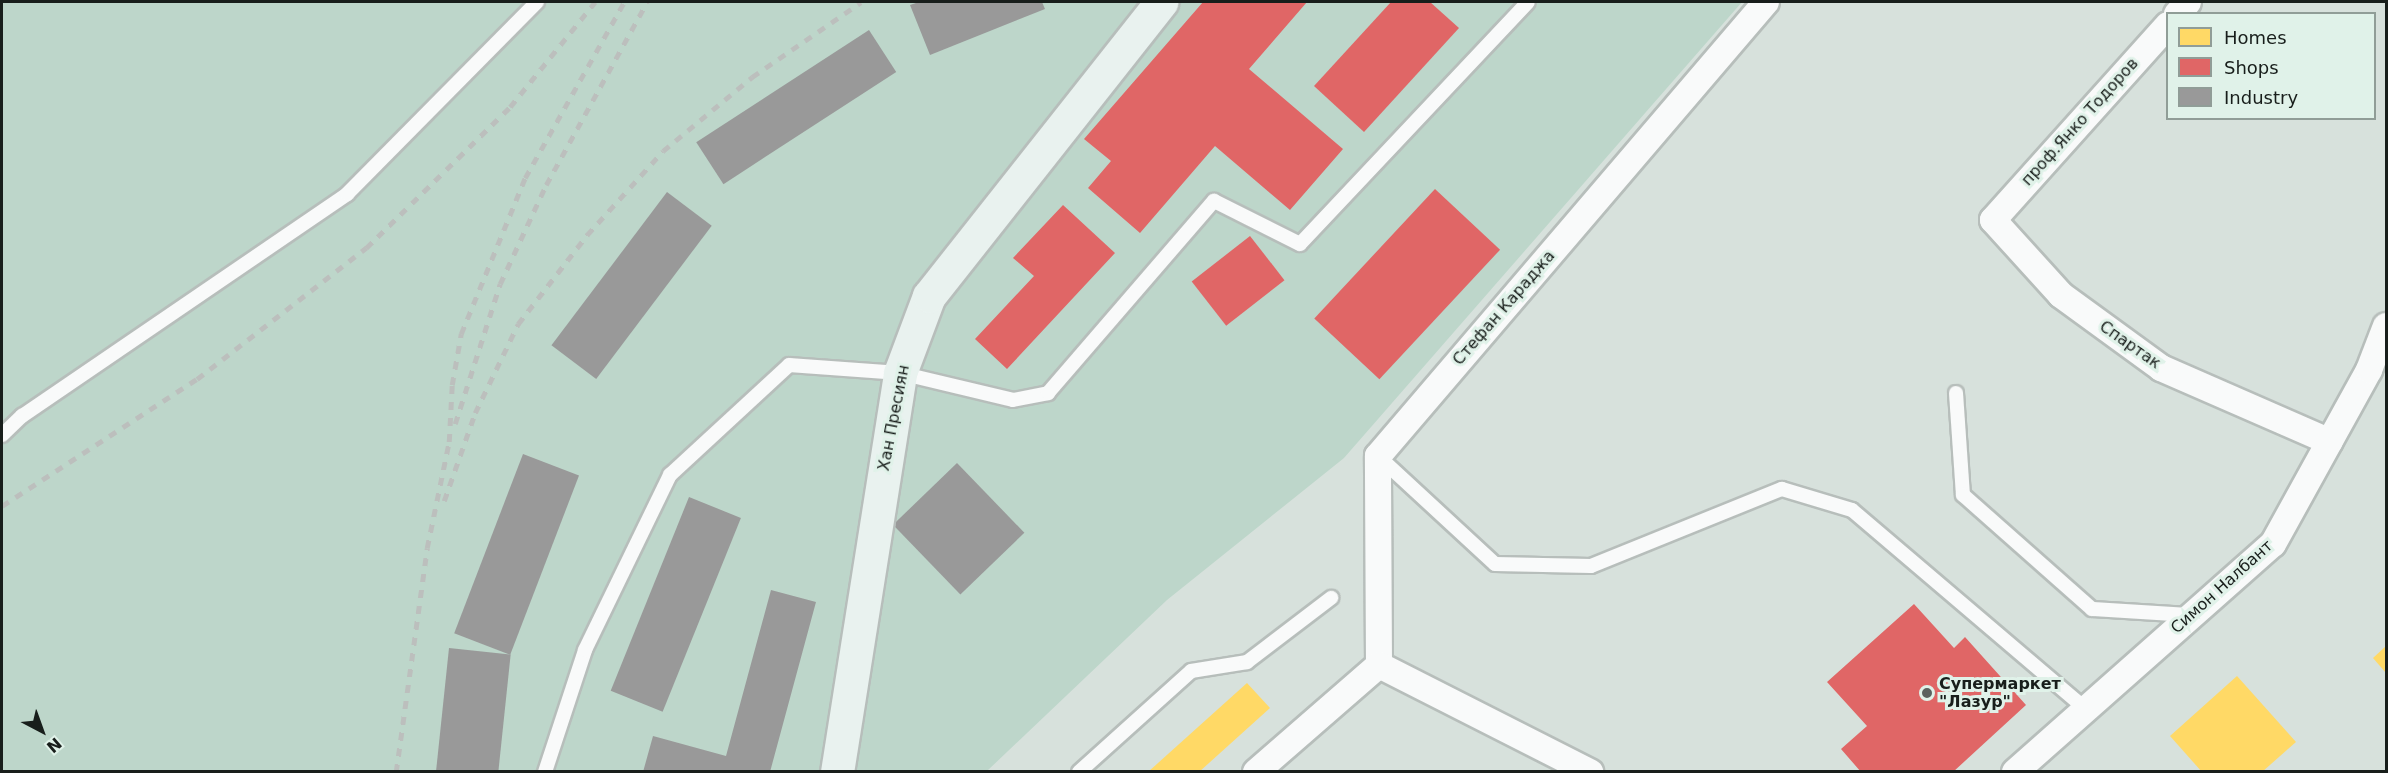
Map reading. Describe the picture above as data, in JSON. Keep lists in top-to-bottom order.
{
  "streets": {
    "street": [
      "проф.Янко Тодоров",
      "Стефан Караджа",
      "Спартак",
      "Хан Пресиян",
      "Симон Налбант"
    ]
  },
  "crossings": [
    ["проф.Янко Тодоров", "Спартак"],
    ["Спартак", "Симон Налбант"]
  ],
  "places": ["Супермаркет \"Лазур\""],
  "legend": ["Homes", "Shops", "Industry"],
  "north": "bottom right"
}
